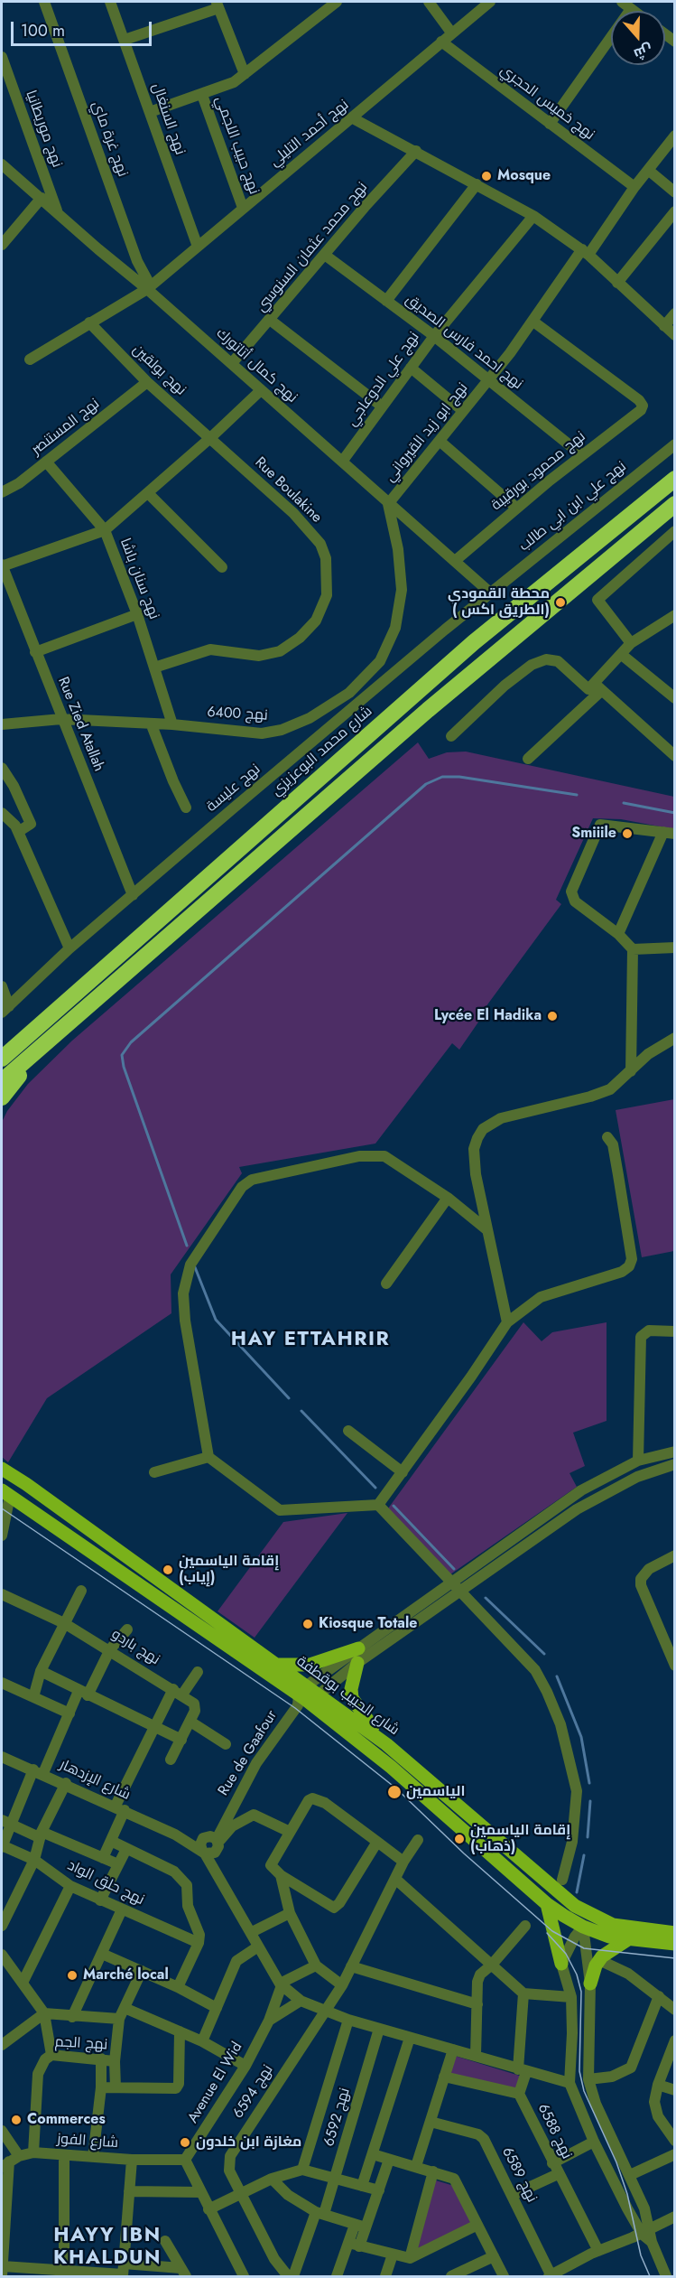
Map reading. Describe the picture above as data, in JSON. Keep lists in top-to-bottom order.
{
  "streets": {
    "highway": ["شارع محمد البوعزيزي"],
    "main road": ["شارع الحبيب بوقطفة"],
    "street": [
      "نهج خميس الحجري",
      "نهج السنغال",
      "نهج موريطانيا",
      "نهج أحمد التليلي",
      "نهج غرة ماي",
      "نهج حبيب اللجمي",
      "نهج محمد عثمان السنوسي",
      "نهج احمد فارس الصديق",
      "نهج كمال أتاتورك",
      "نهج بولقين",
      "نهج علي الدوعاجي",
      "نهج المستنصر",
      "نهج ابو زيد القيرواني",
      "نهج محمود بورقيبة",
      "Rue Boulakine",
      "نهج علي ابن ابي طالب",
      "نهج سنان باشا",
      "نهج 6400",
      "Rue Zied Atallah",
      "نهج عليسة",
      "نهج باردو",
      "Rue de Gaafour",
      "شارع الإزدهار",
      "نهج حلق الواد",
      "نهج الجم",
      "Avenue El Wid",
      "نهج 6594",
      "نهج 6592",
      "نهج 6588",
      "شارع الفوز",
      "نهج 6589"
    ]
  },
  "crossings": [
    ["نهج خميس الحجري", "نهج أحمد التليلي"],
    ["نهج خميس الحجري", "نهج ابو زيد القيرواني"],
    ["نهج السنغال", "نهج أحمد التليلي"],
    ["نهج موريطانيا", "نهج كمال أتاتورك"],
    ["نهج أحمد التليلي", "نهج غرة ماي"],
    ["نهج أحمد التليلي", "نهج حبيب اللجمي"],
    ["نهج أحمد التليلي", "نهج كمال أتاتورك"],
    ["نهج أحمد التليلي", "نهج بولقين"],
    ["نهج غرة ماي", "نهج كمال أتاتورك"],
    ["نهج محمد عثمان السنوسي", "نهج احمد فارس الصديق"],
    ["نهج محمد عثمان السنوسي", "نهج كمال أتاتورك"],
    ["نهج احمد فارس الصديق", "نهج علي الدوعاجي"],
    ["نهج احمد فارس الصديق", "نهج ابو زيد القيرواني"],
    ["نهج احمد فارس الصديق", "نهج محمود بورقيبة"],
    ["نهج كمال أتاتورك", "نهج علي الدوعاجي"],
    ["نهج كمال أتاتورك", "نهج ابو زيد القيرواني"],
    ["نهج كمال أتاتورك", "نهج محمود بورقيبة"],
    ["نهج كمال أتاتورك", "نهج علي ابن ابي طالب"],
    ["نهج كمال أتاتورك", "نهج 6400"],
    ["نهج كمال أتاتورك", "نهج عليسة"],
    ["نهج بولقين", "نهج المستنصر"],
    ["نهج بولقين", "Rue Boulakine"],
    ["نهج المستنصر", "نهج سنان باشا"],
    ["نهج ابو زيد القيرواني", "نهج محمود بورقيبة"],
    ["نهج ابو زيد القيرواني", "نهج 6400"],
    ["Rue Boulakine", "نهج سنان باشا"],
    ["نهج علي ابن ابي طالب", "نهج عليسة"],
    ["نهج سنان باشا", "نهج 6400"],
    ["نهج 6400", "Rue Zied Atallah"],
    ["Rue Zied Atallah", "نهج عليسة"],
    ["شارع الحبيب بوقطفة", "Rue de Gaafour"],
    ["نهج الجم", "شارع الفوز"],
    ["Avenue El Wid", "شارع الفوز"]
  ],
  "districts": ["HAY ETTAHRIR", "HAYY IBN KHALDUN"],
  "places": [
    "Mosque",
    "محطة القمودي ( الطريق اكس)",
    "Smiiile",
    "Lycée El Hadika",
    "إقامة الياسمين (إياب)",
    "Kiosque Totale",
    "الياسمين",
    "إقامة الياسمين (ذهاب)",
    "Marché local",
    "Commerces",
    "مغازة ابن خلدون"
  ],
  "scale_bar": "100 m",
  "north": "bottom"
}
